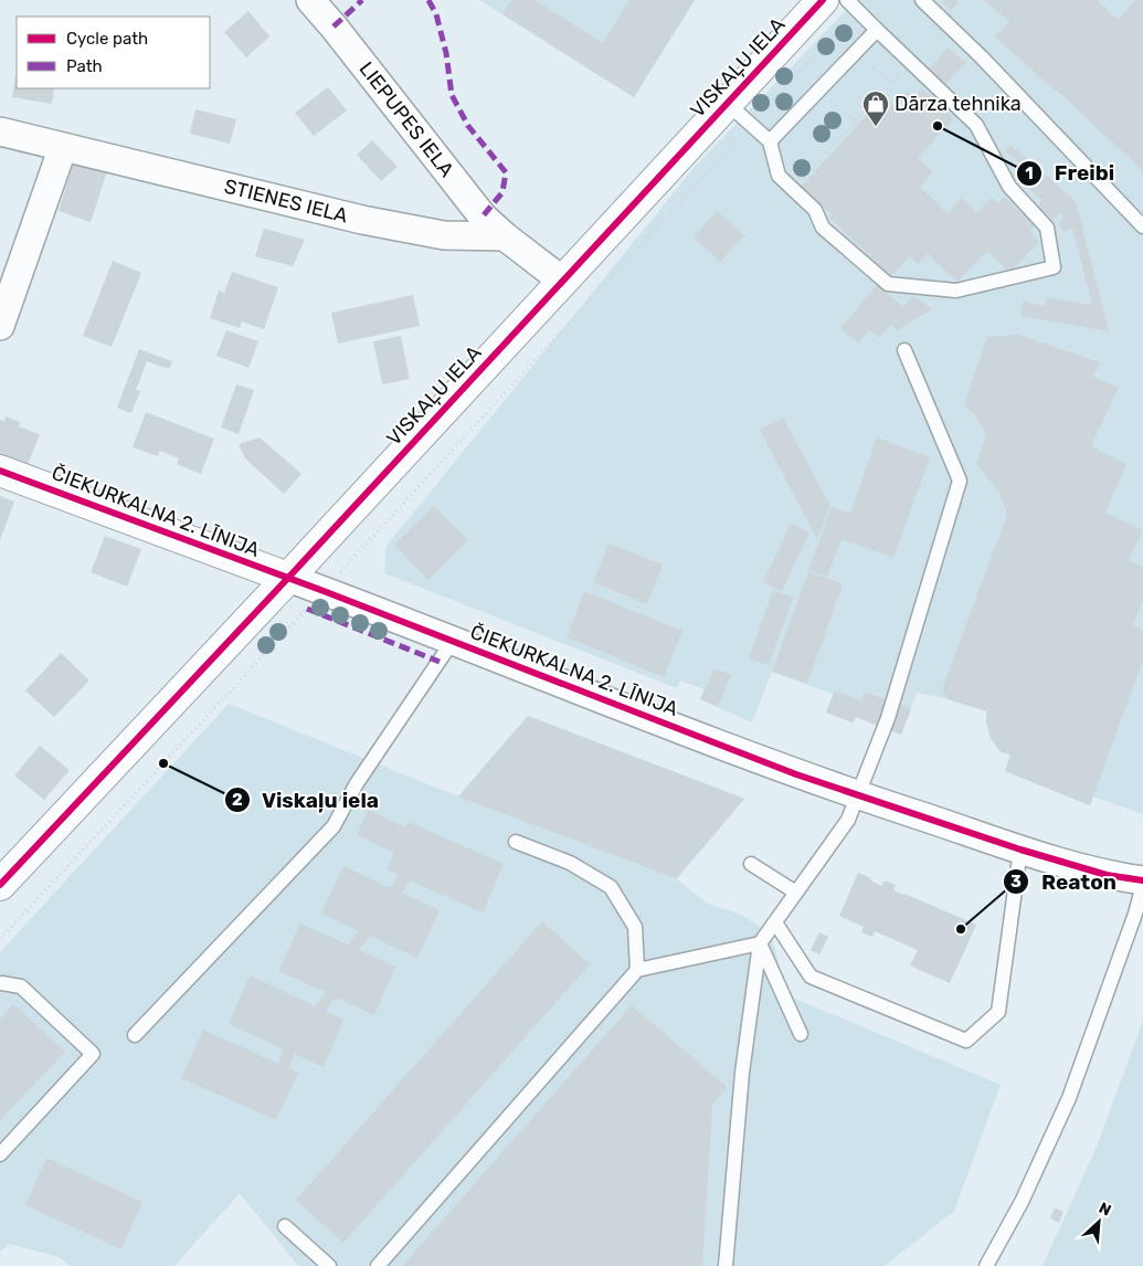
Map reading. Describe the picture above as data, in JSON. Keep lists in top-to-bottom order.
{
  "streets": {
    "street": [
      "VISKAĻU IELA",
      "LIEPUPES IELA",
      "STIENES IELA",
      "ČIEKURKALNA 2. LĪNIJA"
    ]
  },
  "crossings": [
    ["VISKAĻU IELA", "ČIEKURKALNA 2. LĪNIJA"],
    ["LIEPUPES IELA", "STIENES IELA"]
  ],
  "places": {
    "other": ["Freibi", "Viskaļu iela", "Reaton"],
    "shop": ["Dārza tehnika"]
  },
  "legend": ["Cycle path", "Path"],
  "north": "top right"
}
